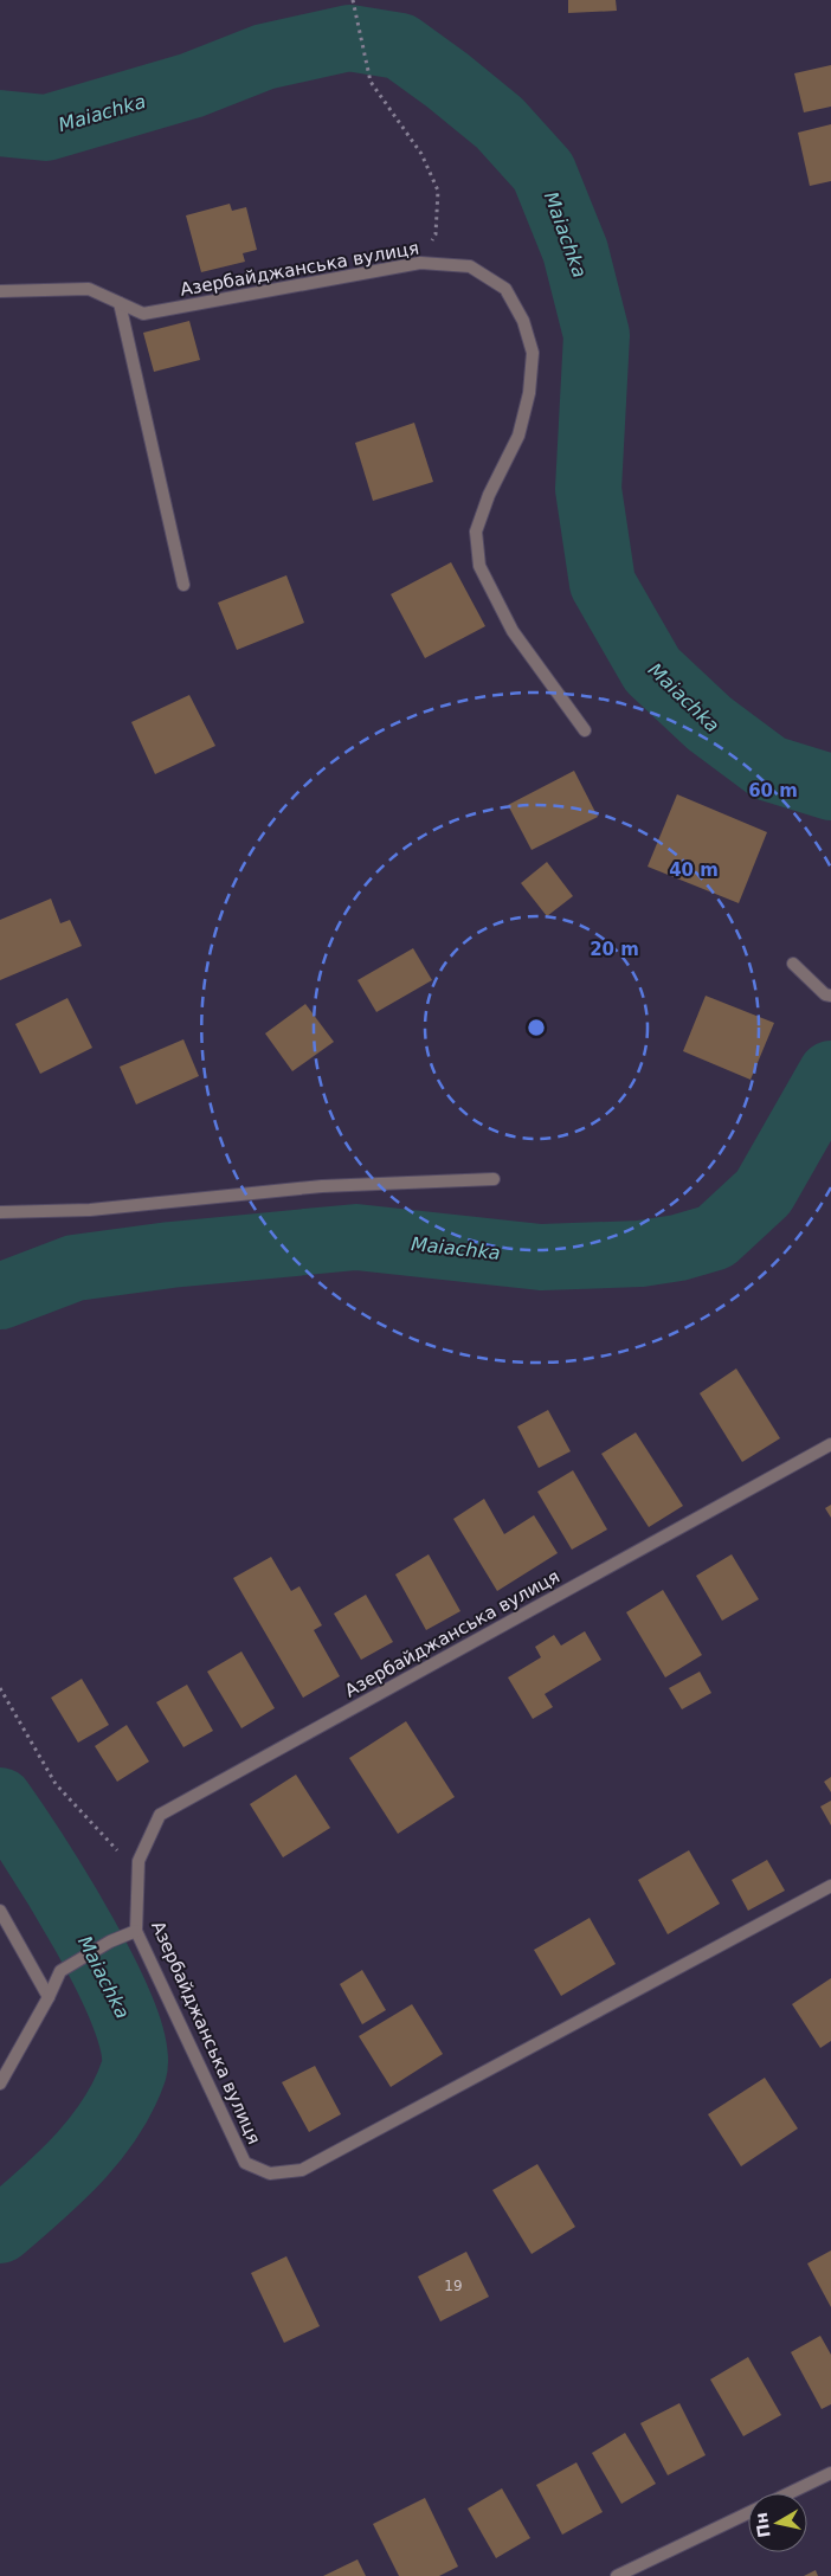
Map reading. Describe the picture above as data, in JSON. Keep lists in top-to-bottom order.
{
  "streets": {
    "street": ["Азербайджанська вулиця"]
  },
  "water": ["Maiachka"],
  "house_numbers": ["19"],
  "north": "left",
  "rings": ["60 m", "40 m", "20 m"]
}
